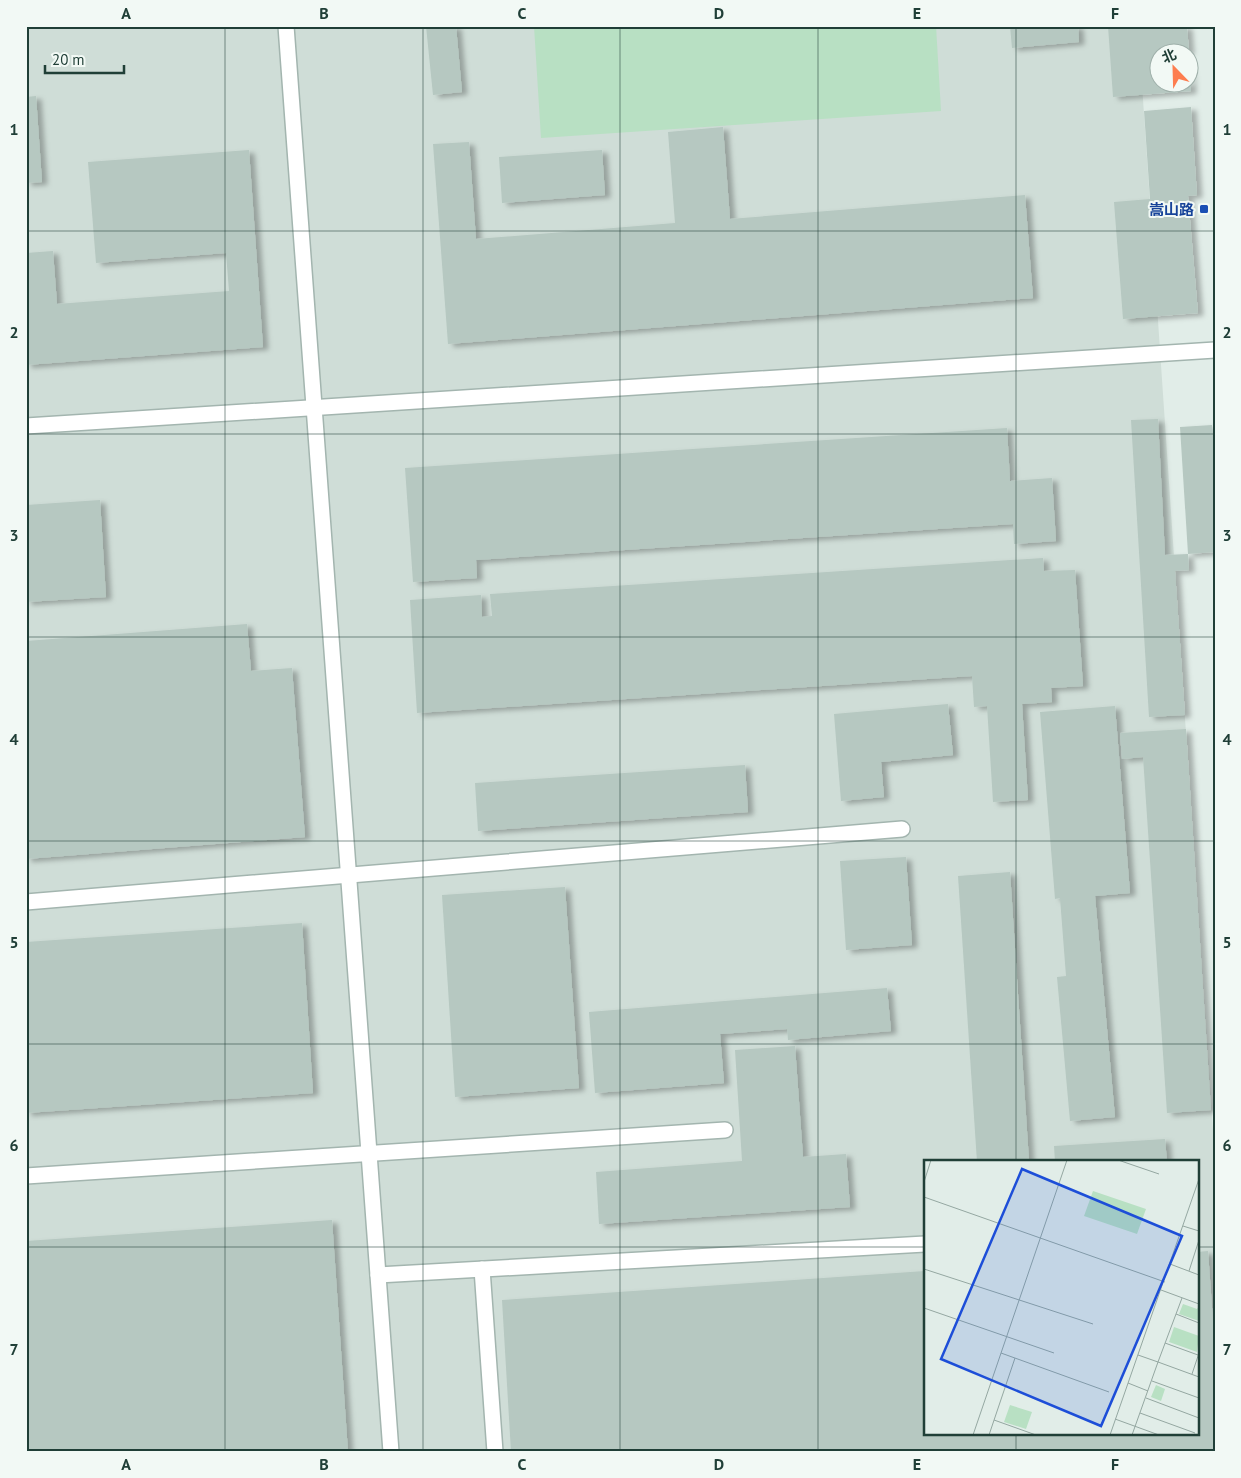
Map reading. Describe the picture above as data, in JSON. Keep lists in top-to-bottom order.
{
  "places": {
    "transit": ["嵩山路"]
  },
  "scale_bar": "20 m",
  "north": "top left",
  "grid": {
    "columns": [
      "A",
      "B",
      "C",
      "D",
      "E",
      "F"
    ],
    "rows": [
      "1",
      "2",
      "3",
      "4",
      "5",
      "6",
      "7"
    ]
  }
}
